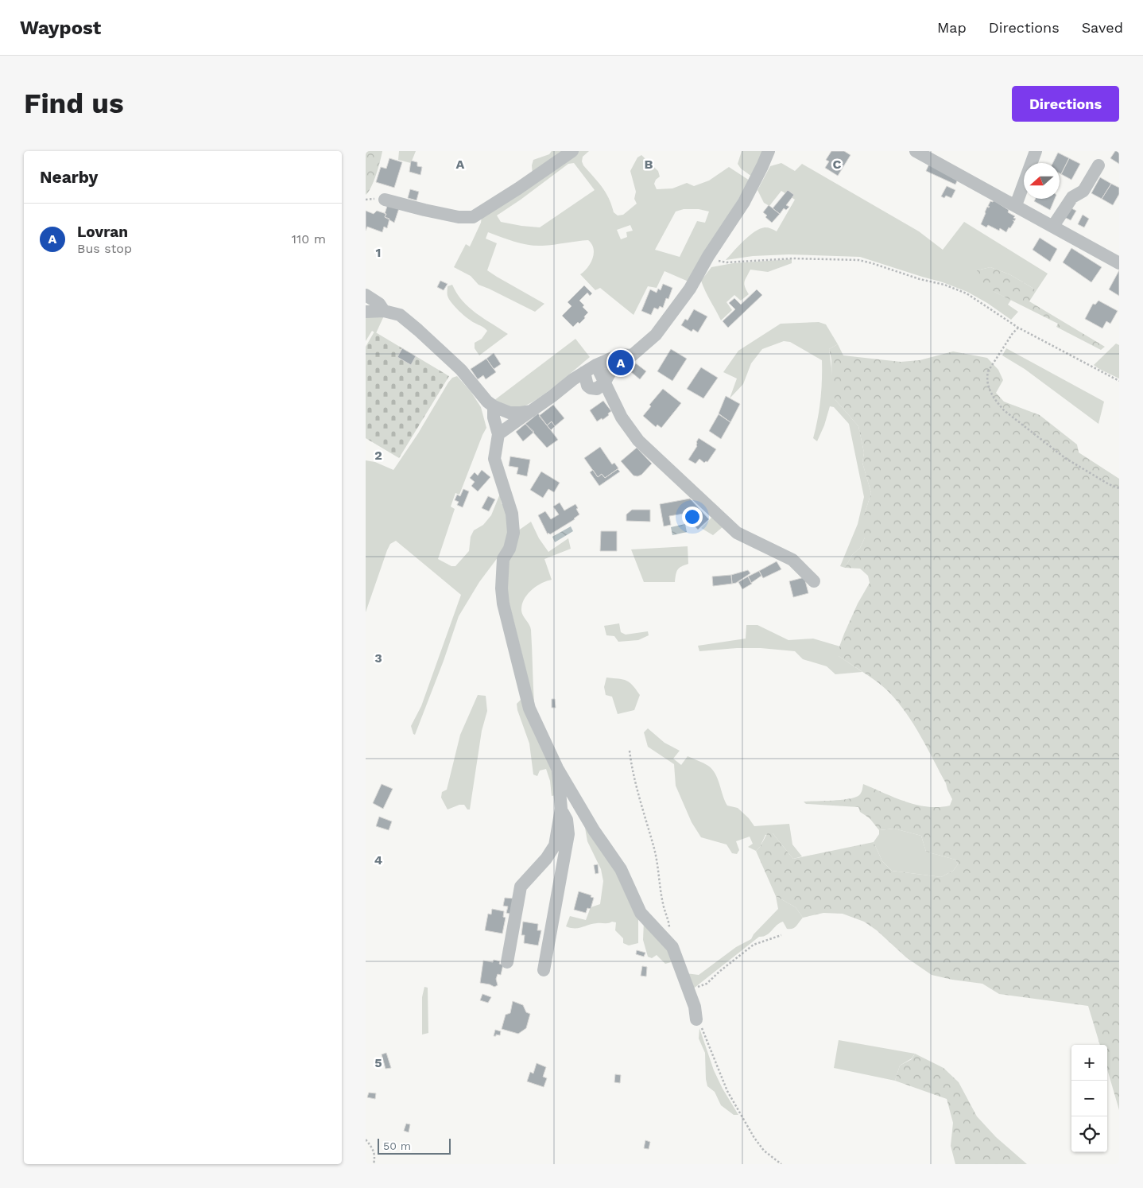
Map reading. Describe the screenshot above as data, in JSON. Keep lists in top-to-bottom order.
{
  "scale_bar": "50 m",
  "north": "left",
  "page": {
    "header": "Waypost",
    "nav": ["Map", "Directions", "Saved"],
    "buttons": "Directions",
    "title": "Find us",
    "heading": "Nearby",
    "list": [
      {
        "mark": "A",
        "name": "Lovran",
        "note": "Bus stop",
        "value": "110 m"
      }
    ],
    "pins": "A",
    "map_buttons": ["+", "−"],
    "scale": "50 m"
  },
  "grid": {
    "columns": ["A", "B", "C"],
    "rows": [
      "1",
      "2",
      "3",
      "4",
      "5"
    ]
  }
}
